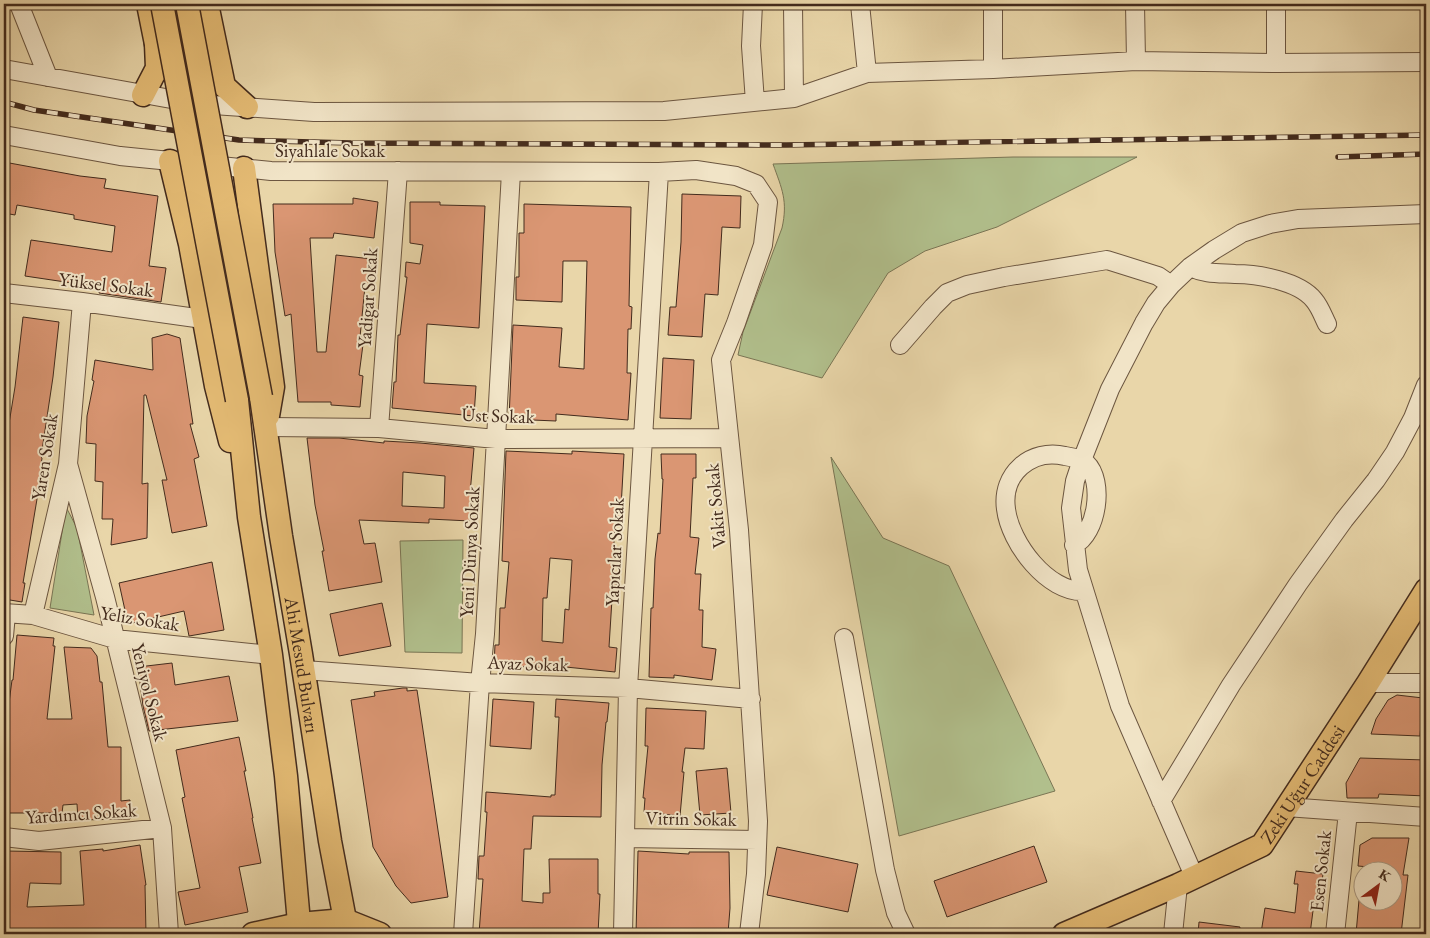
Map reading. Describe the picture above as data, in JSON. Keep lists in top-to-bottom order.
{
  "streets": {
    "main road": ["Ahi Mesud Bulvarı", "Zeki Uğur Caddesi"],
    "street": [
      "Siyahlale Sokak",
      "Yüksel Sokak",
      "Yadigar Sokak",
      "Üst Sokak",
      "Yaren Sokak",
      "Vakit Sokak",
      "Yeni Dünya Sokak",
      "Yapıcılar Sokak",
      "Yeliz Sokak",
      "Ayaz Sokak",
      "Yeniyol Sokak",
      "Yardımcı Sokak",
      "Vitrin Sokak",
      "Esen Sokak"
    ]
  },
  "crossings": [
    ["Siyahlale Sokak", "Yadigar Sokak"],
    ["Siyahlale Sokak", "Vakit Sokak"],
    ["Siyahlale Sokak", "Yeni Dünya Sokak"],
    ["Siyahlale Sokak", "Yapıcılar Sokak"],
    ["Yüksel Sokak", "Yaren Sokak"],
    ["Yadigar Sokak", "Üst Sokak"],
    ["Üst Sokak", "Vakit Sokak"],
    ["Üst Sokak", "Yeni Dünya Sokak"],
    ["Üst Sokak", "Yapıcılar Sokak"],
    ["Üst Sokak", "Ahi Mesud Bulvarı"],
    ["Yaren Sokak", "Yeliz Sokak"],
    ["Yaren Sokak", "Yeniyol Sokak"],
    ["Vakit Sokak", "Yapıcılar Sokak"],
    ["Vakit Sokak", "Ayaz Sokak"],
    ["Vakit Sokak", "Vitrin Sokak"],
    ["Yeni Dünya Sokak", "Ayaz Sokak"],
    ["Yapıcılar Sokak", "Ayaz Sokak"],
    ["Yapıcılar Sokak", "Vitrin Sokak"],
    ["Yeliz Sokak", "Ahi Mesud Bulvarı"],
    ["Yeliz Sokak", "Yeniyol Sokak"],
    ["Ayaz Sokak", "Ahi Mesud Bulvarı"],
    ["Yeniyol Sokak", "Yardımcı Sokak"]
  ],
  "north": "top right"
}
